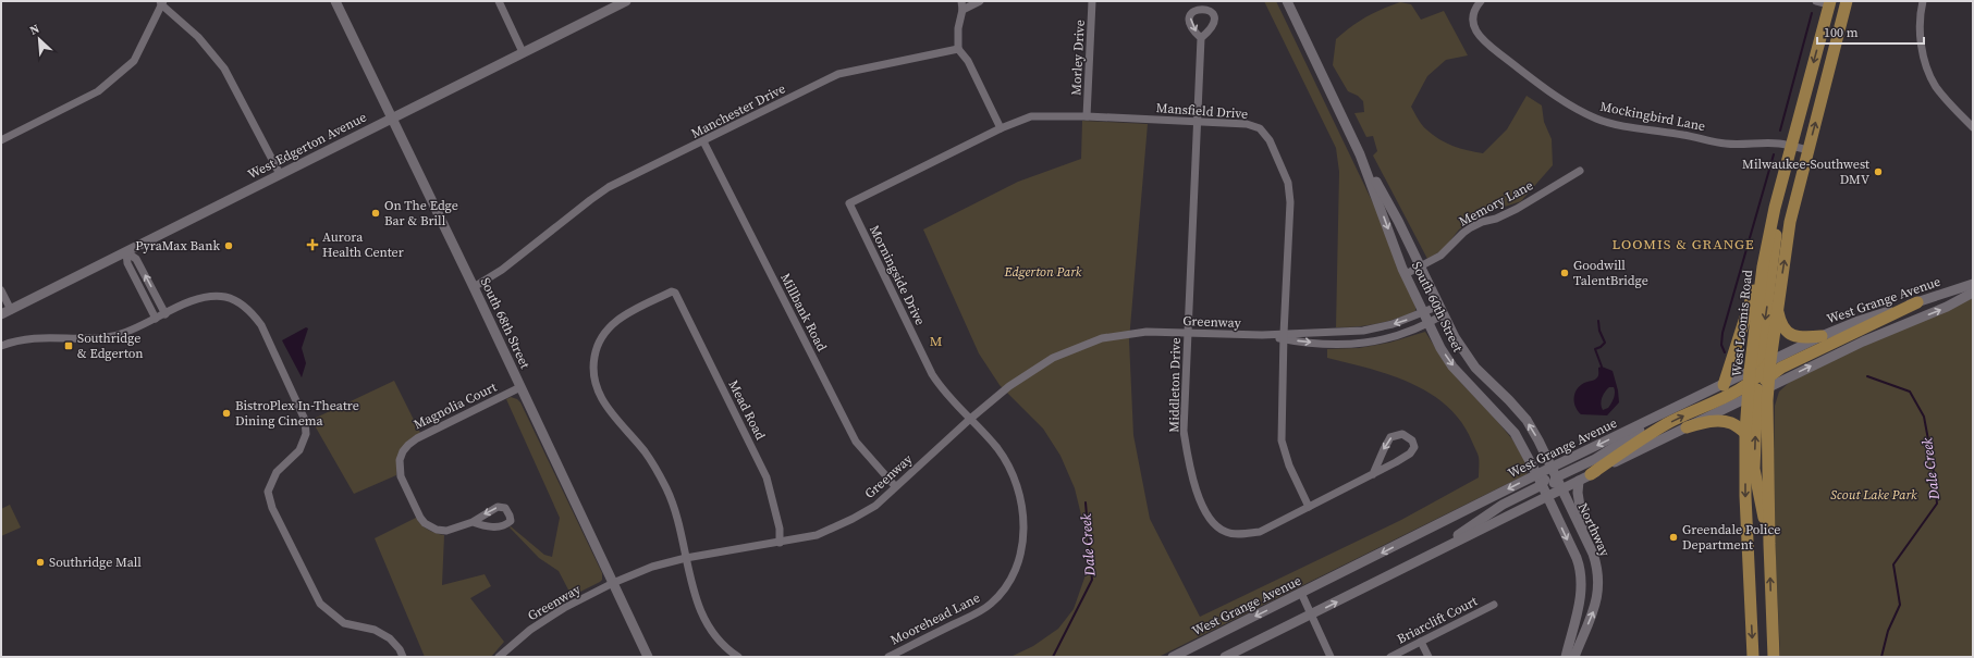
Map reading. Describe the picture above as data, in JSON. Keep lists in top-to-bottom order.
{
  "streets": {
    "main road": ["West Loomis Road"],
    "street": [
      "Morley Drive",
      "Manchester Drive",
      "Mansfield Drive",
      "Mockingbird Lane",
      "West Edgerton Avenue",
      "Memory Lane",
      "Morningside Drive",
      "West Grange Avenue",
      "South 60th Street",
      "Millbank Road",
      "Greenway",
      "South 68th Street",
      "Middleton Drive",
      "Magnolia Court",
      "Mead Road",
      "Northway",
      "Moorehead Lane",
      "Briarclift Court"
    ]
  },
  "crossings": [
    ["Morley Drive", "Mansfield Drive"],
    ["Manchester Drive", "Millbank Road"],
    ["Manchester Drive", "South 68th Street"],
    ["Mansfield Drive", "Morningside Drive"],
    ["Mansfield Drive", "Greenway"],
    ["Mansfield Drive", "Middleton Drive"],
    ["Mockingbird Lane", "West Loomis Road"],
    ["West Edgerton Avenue", "South 68th Street"],
    ["Memory Lane", "South 60th Street"],
    ["Morningside Drive", "Greenway"],
    ["Morningside Drive", "Moorehead Lane"],
    ["West Grange Avenue", "South 60th Street"],
    ["West Grange Avenue", "West Loomis Road"],
    ["West Grange Avenue", "Northway"],
    ["South 60th Street", "Greenway"],
    ["South 60th Street", "Northway"],
    ["Millbank Road", "Greenway"],
    ["Greenway", "South 68th Street"],
    ["Greenway", "Middleton Drive"],
    ["Greenway", "Mead Road"],
    ["Greenway", "Moorehead Lane"],
    ["South 68th Street", "Magnolia Court"]
  ],
  "districts": ["LOOMIS & GRANGE", "M"],
  "water": ["Dale Creek"],
  "parks": ["Edgerton Park", "Scout Lake Park"],
  "places": {
    "other": [
      "Milwaukee-Southwest DMV",
      "On The Edge Bar & Brill",
      "PyraMax Bank",
      "Goodwill TalentBridge",
      "BistroPlex In-Theatre Dining Cinema",
      "Greendale Police Department",
      "Southridge Mall"
    ],
    "health": ["Aurora Health Center"],
    "transit": ["Southridge & Edgerton"]
  },
  "scale_bar": "100 m",
  "north": "top left"
}
